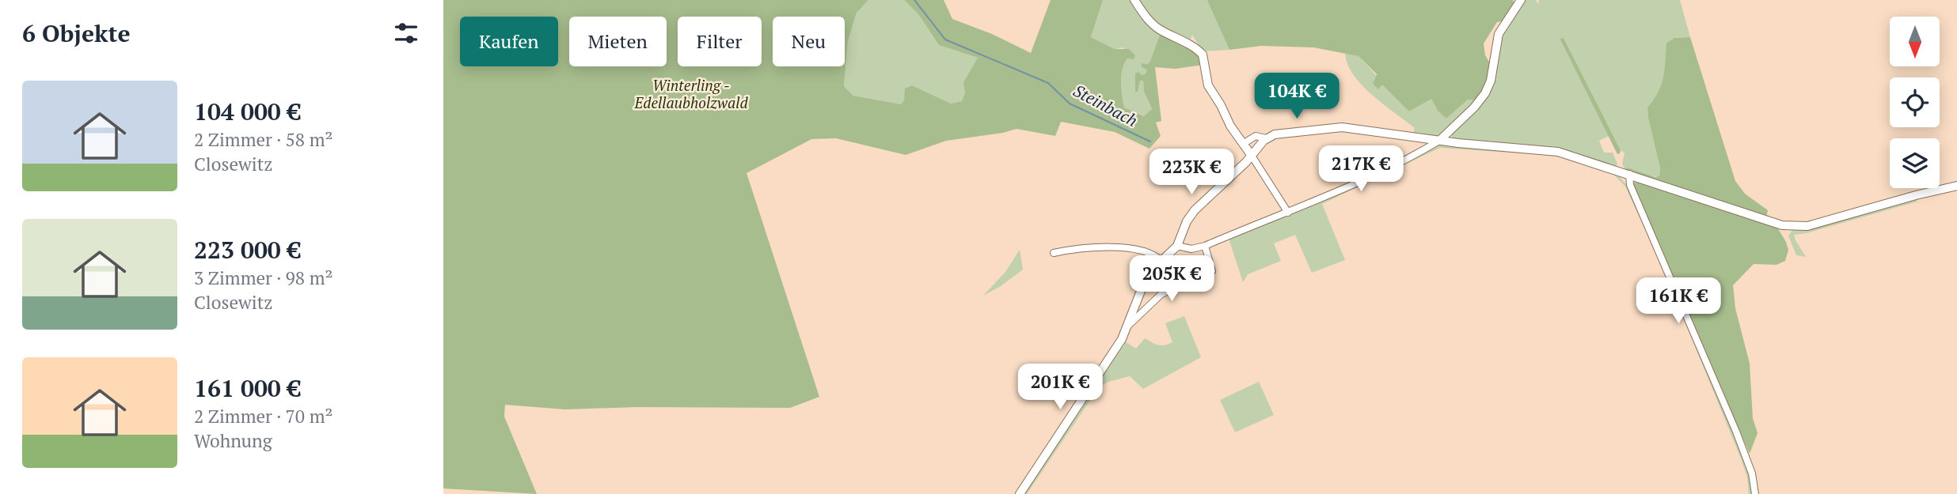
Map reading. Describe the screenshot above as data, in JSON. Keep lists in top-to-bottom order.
{
  "water": ["Steinbach"],
  "parks": ["Winterling - Edellaubholzwald"],
  "north": "bottom",
  "page": {
    "heading": "6 Objekte",
    "chip": [
      "Kaufen",
      "Mieten",
      "Filter",
      "Neu"
    ],
    "list": [
      {
        "name": "104 000 €",
        "note": "2 Zimmer · 58 m² · Closewitz"
      },
      {
        "name": "223 000 €",
        "note": "3 Zimmer · 98 m² · Closewitz"
      },
      {
        "name": "161 000 €",
        "note": "2 Zimmer · 70 m² · Wohnung"
      }
    ],
    "price": [
      "104K €",
      "217K €",
      "223K €",
      "205K €",
      "161K €",
      "201K €"
    ]
  }
}
